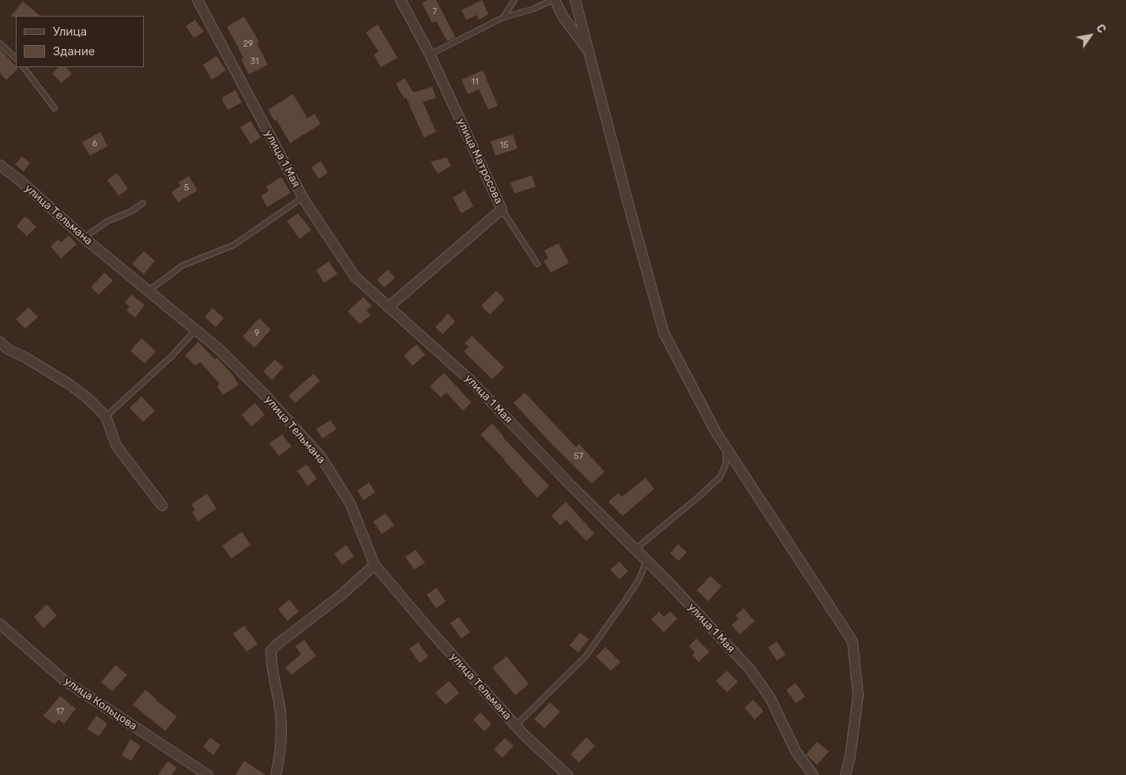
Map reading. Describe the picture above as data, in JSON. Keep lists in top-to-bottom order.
{
  "streets": {
    "street": [
      "улица 1 Мая",
      "улица Матросова",
      "улица Тельмана",
      "улица Кольцова"
    ]
  },
  "crossings": [
    ["улица 1 Мая", "улица Матросова"]
  ],
  "house_numbers": [
    "7",
    "29",
    "31",
    "11",
    "6",
    "15",
    "5",
    "9",
    "57",
    "17"
  ],
  "legend": ["Улица", "Здание"],
  "north": "top right"
}
